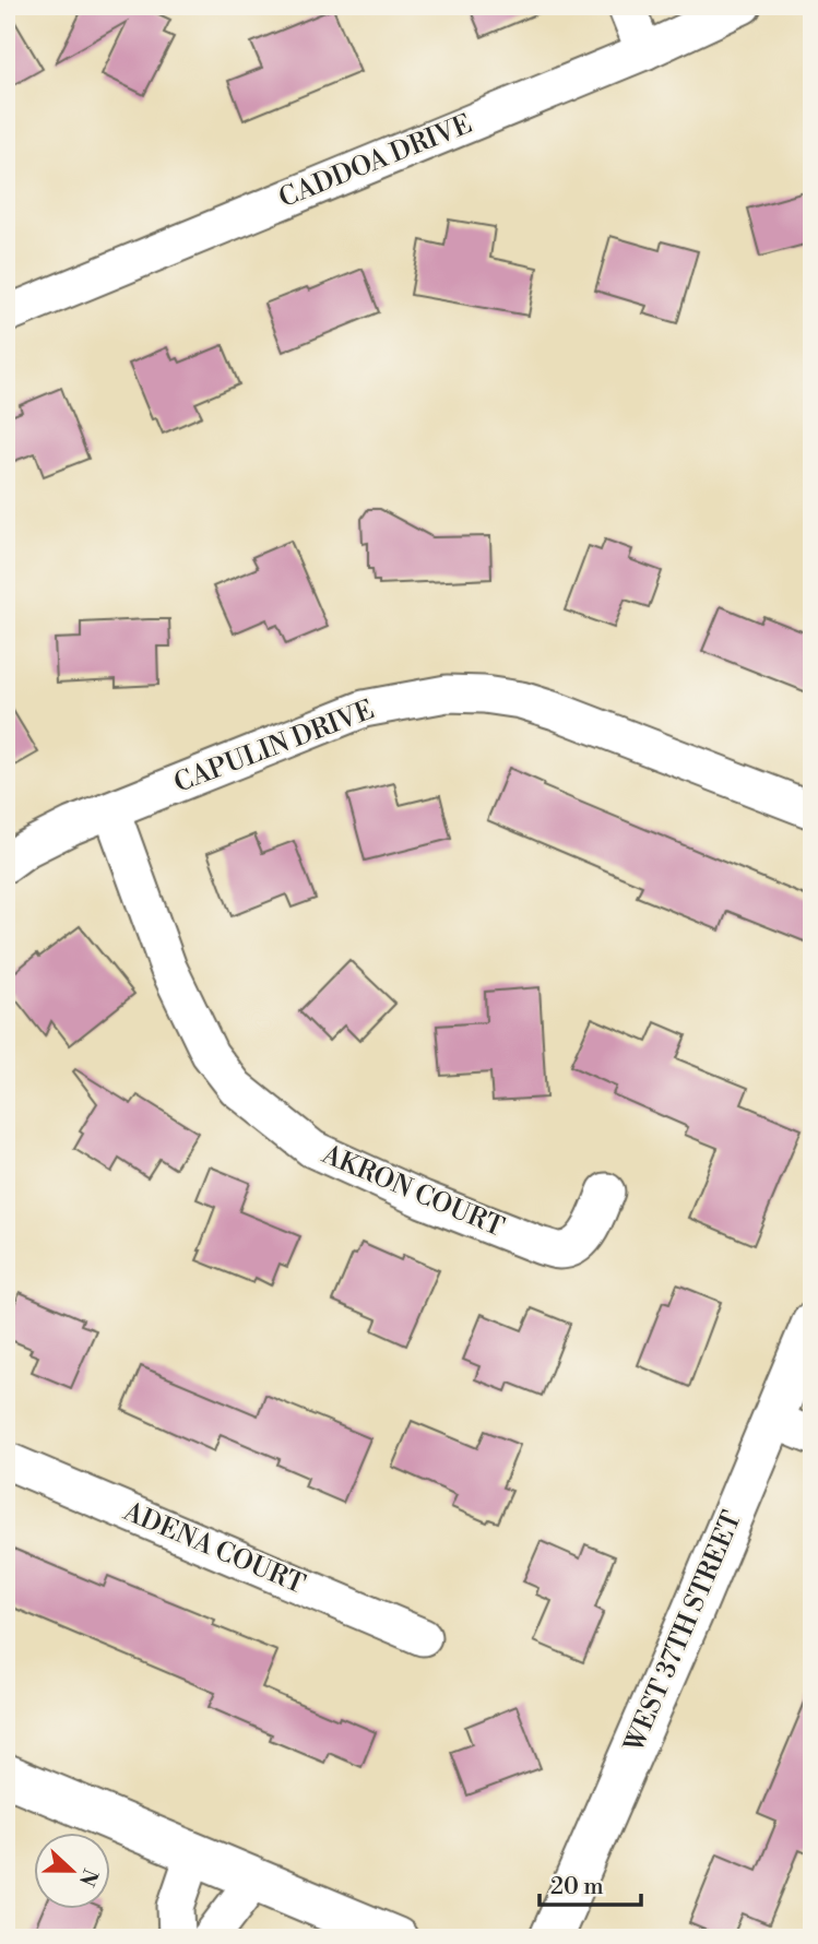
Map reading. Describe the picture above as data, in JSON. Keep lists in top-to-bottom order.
{
  "streets": {
    "street": [
      "CADDOA DRIVE",
      "CAPULIN DRIVE",
      "AKRON COURT",
      "ADENA COURT",
      "WEST 37TH STREET"
    ]
  },
  "crossings": [
    ["CAPULIN DRIVE", "AKRON COURT"]
  ],
  "scale_bar": "20 m",
  "north": "right"
}
